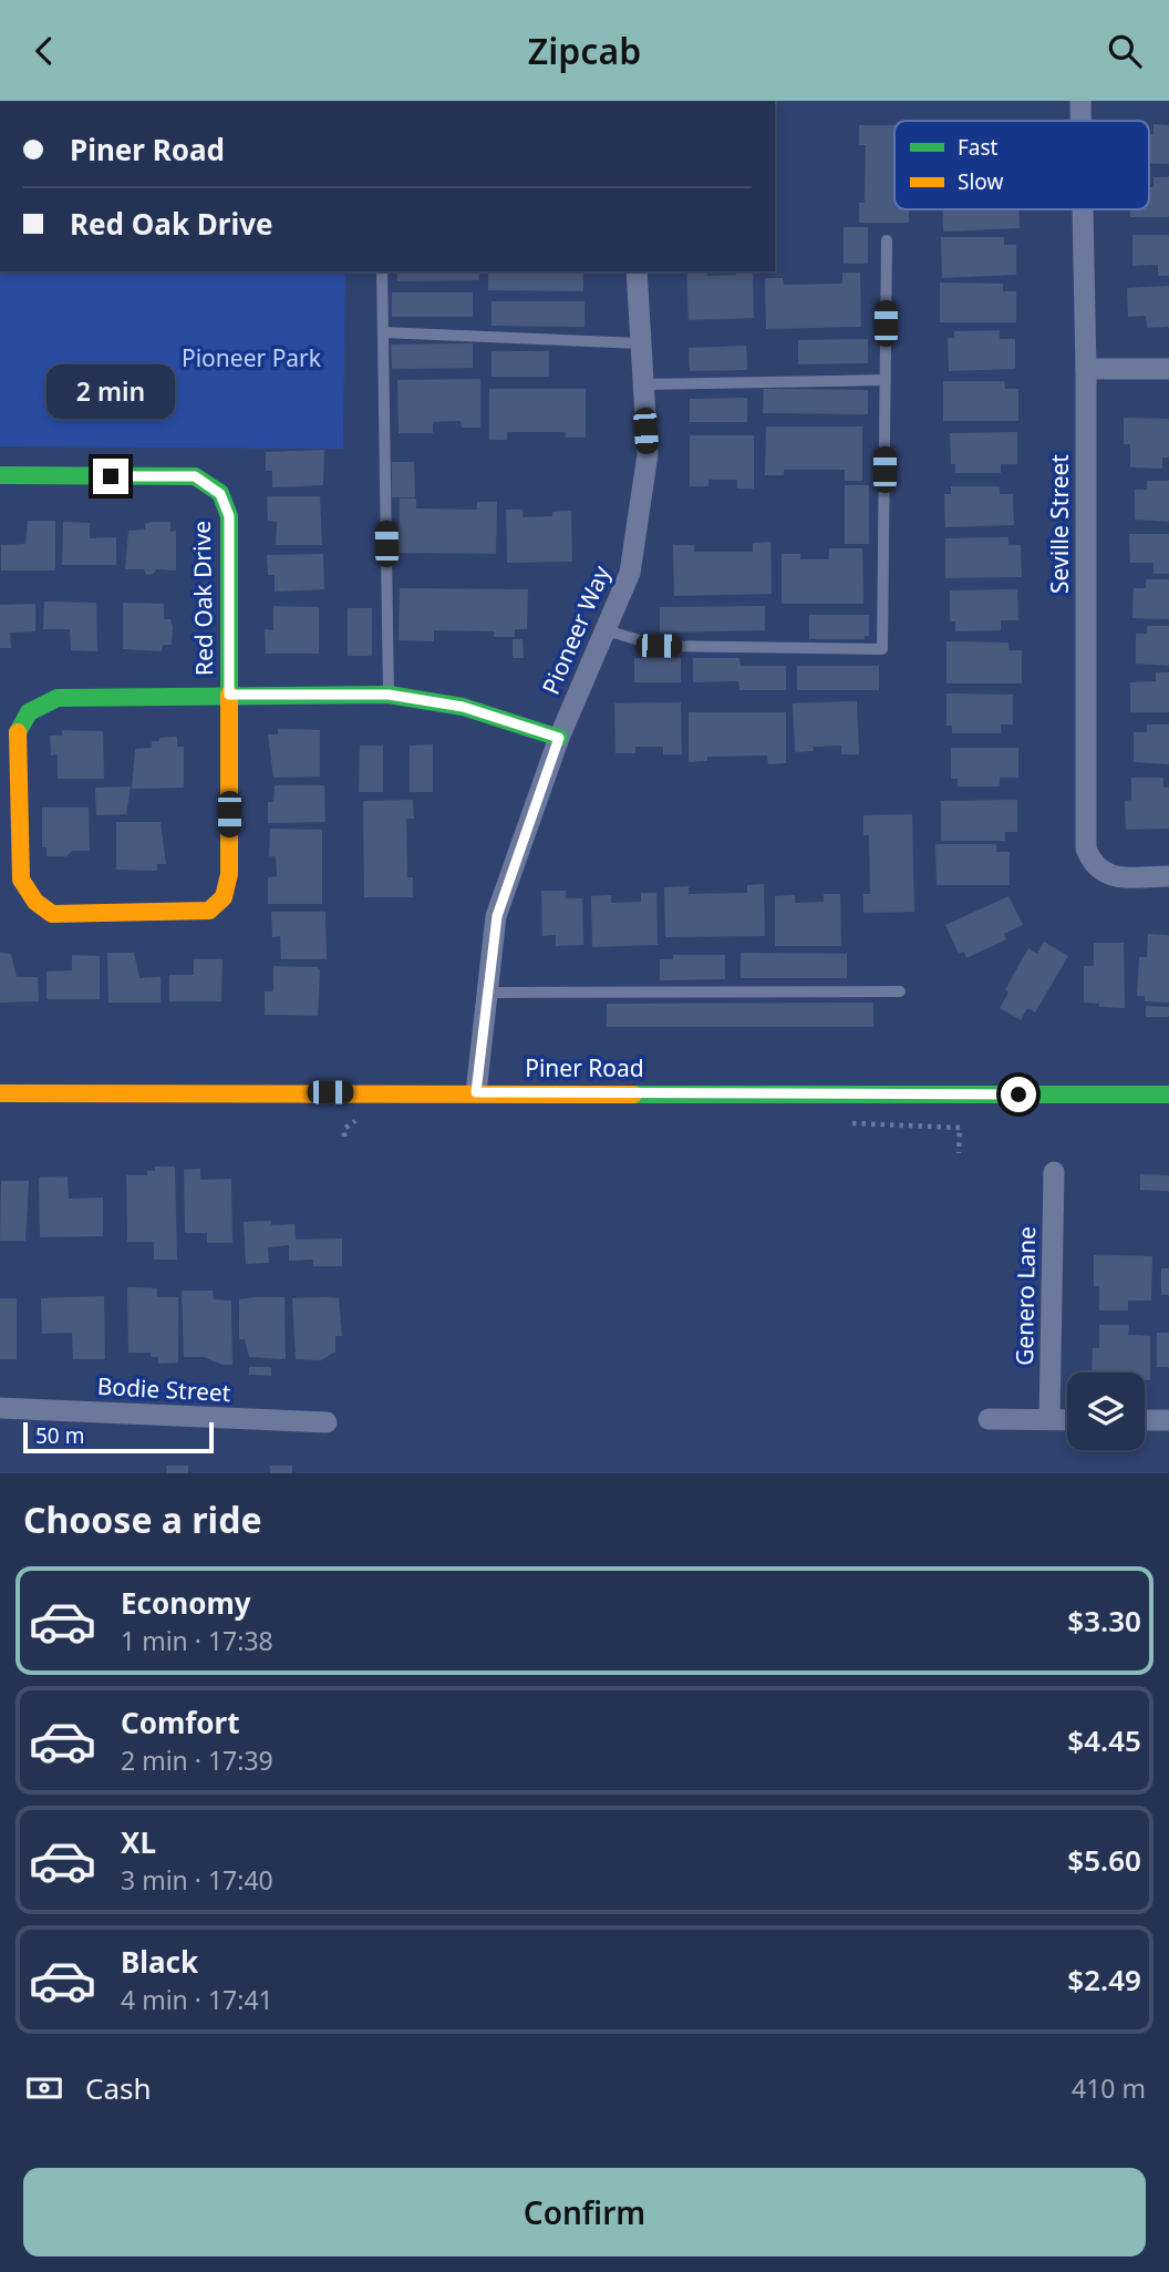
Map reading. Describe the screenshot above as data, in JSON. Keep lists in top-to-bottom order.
{
  "streets": {
    "street": [
      "Seville Street",
      "Red Oak Drive",
      "Pioneer Way",
      "Piner Road",
      "Genero Lane",
      "Bodie Street"
    ]
  },
  "crossings": [
    ["Pioneer Way", "Piner Road"]
  ],
  "parks": ["Pioneer Park"],
  "legend": ["Fast", "Slow"],
  "scale_bar": "50 m",
  "page": {
    "header": "Zipcab",
    "banner": ["Piner Road", "Red Oak Drive"],
    "bubble": "2 min",
    "scale": "50 m",
    "heading": "Choose a ride",
    "list": [
      {
        "name": "Economy",
        "note": "1 min · 17:38",
        "value": "$3.30"
      },
      {
        "name": "Comfort",
        "note": "2 min · 17:39",
        "value": "$4.45"
      },
      {
        "name": "XL",
        "note": "3 min · 17:40",
        "value": "$5.60"
      },
      {
        "name": "Black",
        "note": "4 min · 17:41",
        "value": "$2.49"
      }
    ],
    "pay": ["Cash", "410 m"],
    "buttons": "Confirm"
  }
}
